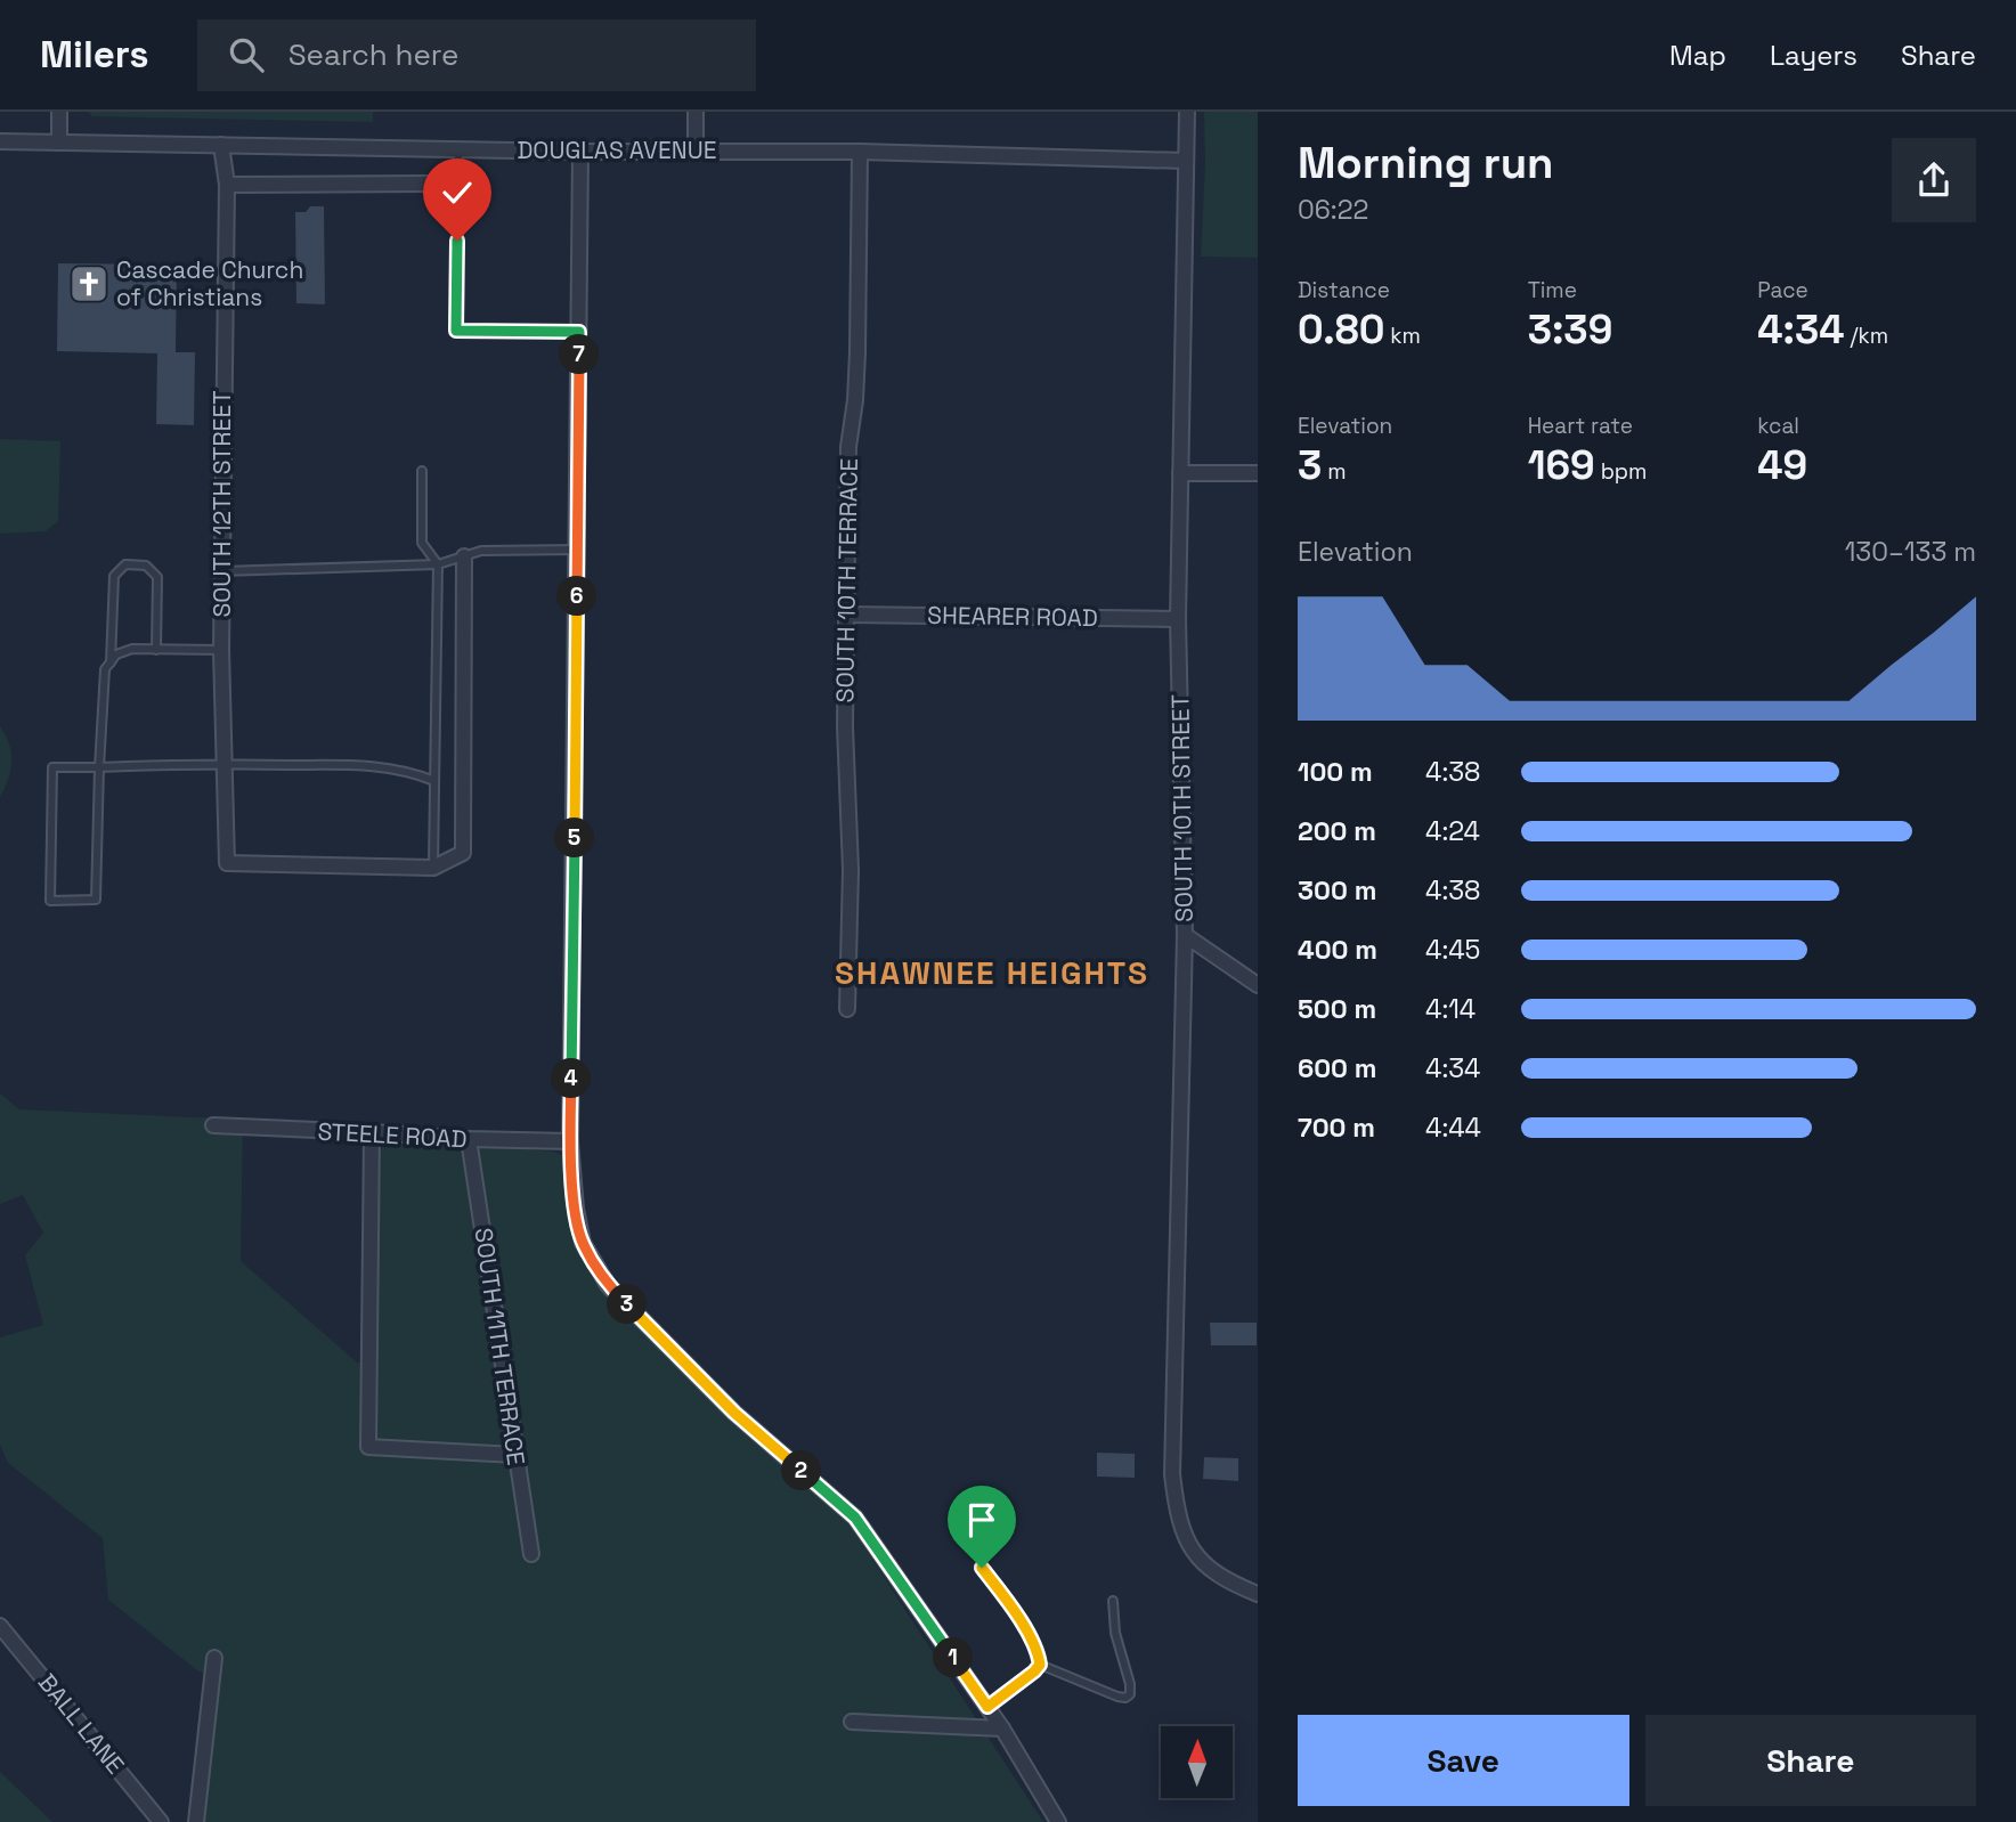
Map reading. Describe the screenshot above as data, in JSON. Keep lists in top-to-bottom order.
{
  "streets": {
    "street": [
      "DOUGLAS AVENUE",
      "SOUTH 12TH STREET",
      "SOUTH 10TH TERRACE",
      "SHEARER ROAD",
      "SOUTH 10TH STREET",
      "STEELE ROAD",
      "SOUTH 11TH TERRACE",
      "BALL LANE"
    ]
  },
  "crossings": [
    ["DOUGLAS AVENUE", "SOUTH 12TH STREET"],
    ["DOUGLAS AVENUE", "SOUTH 10TH TERRACE"],
    ["DOUGLAS AVENUE", "SOUTH 10TH STREET"],
    ["SOUTH 10TH TERRACE", "SHEARER ROAD"],
    ["SHEARER ROAD", "SOUTH 10TH STREET"],
    ["STEELE ROAD", "SOUTH 11TH TERRACE"]
  ],
  "districts": ["SHAWNEE HEIGHTS"],
  "places": {
    "church": ["Cascade Church of Christians"]
  },
  "north": "top",
  "page": {
    "header": "Milers",
    "search": "Search here",
    "nav": ["Map", "Layers", "Share"],
    "heading": ["Morning run", "06:22"],
    "stats": [
      ["Distance", "0.80 km"],
      ["Time", "3:39"],
      ["Pace", "4:34 /km"],
      ["Elevation", "3 m"],
      ["Heart rate", "169 bpm"],
      ["kcal", "49"]
    ],
    "pins": [
      "7",
      "6",
      "5",
      "4",
      "3",
      "2",
      "1"
    ],
    "chart": ["Elevation", "130–133 m"],
    "list": [
      {
        "name": "100 m",
        "note": "4:38"
      },
      {
        "name": "200 m",
        "note": "4:24"
      },
      {
        "name": "300 m",
        "note": "4:38"
      },
      {
        "name": "400 m",
        "note": "4:45"
      },
      {
        "name": "500 m",
        "note": "4:14"
      },
      {
        "name": "600 m",
        "note": "4:34"
      },
      {
        "name": "700 m",
        "note": "4:44"
      }
    ],
    "buttons": ["Save", "Share"]
  }
}
